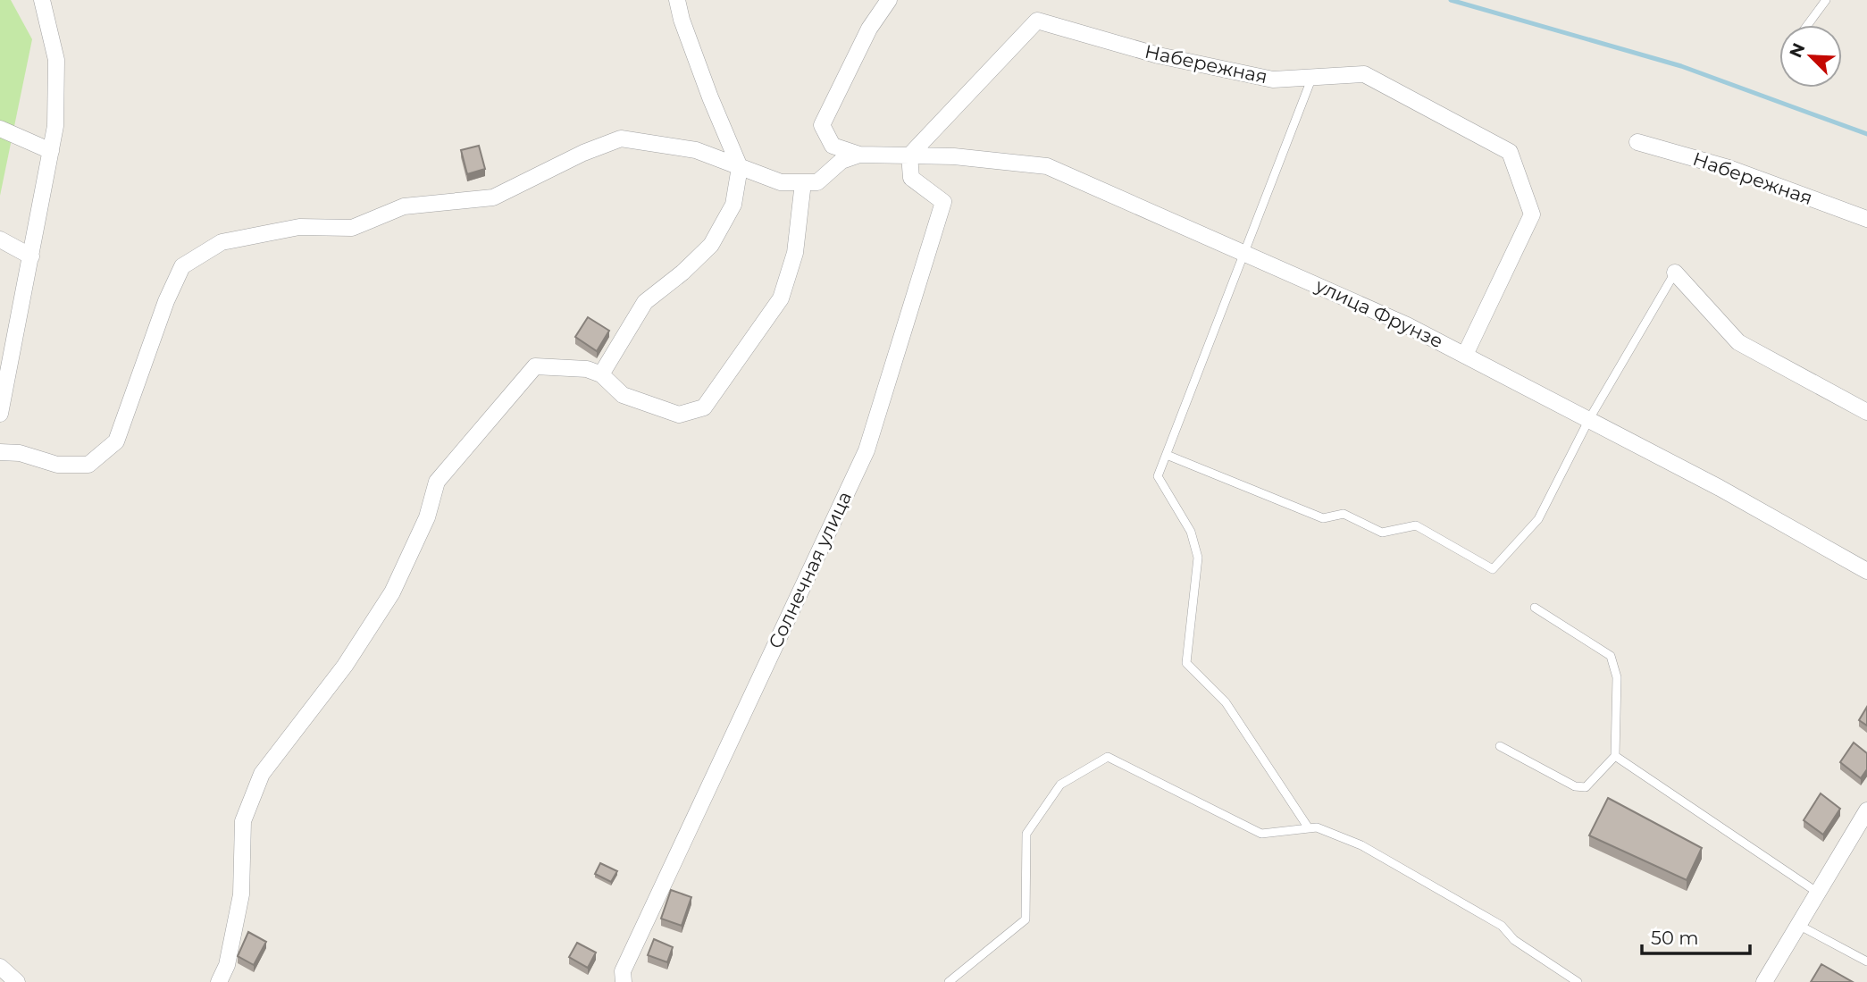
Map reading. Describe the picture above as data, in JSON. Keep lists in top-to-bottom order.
{
  "streets": {
    "street": ["Набережная", "улица Фрунзе", "Солнечная улица"]
  },
  "crossings": [
    ["Набережная", "улица Фрунзе"],
    ["Набережная", "Солнечная улица"],
    ["улица Фрунзе", "Солнечная улица"]
  ],
  "scale_bar": "50 m",
  "north": "top left"
}
